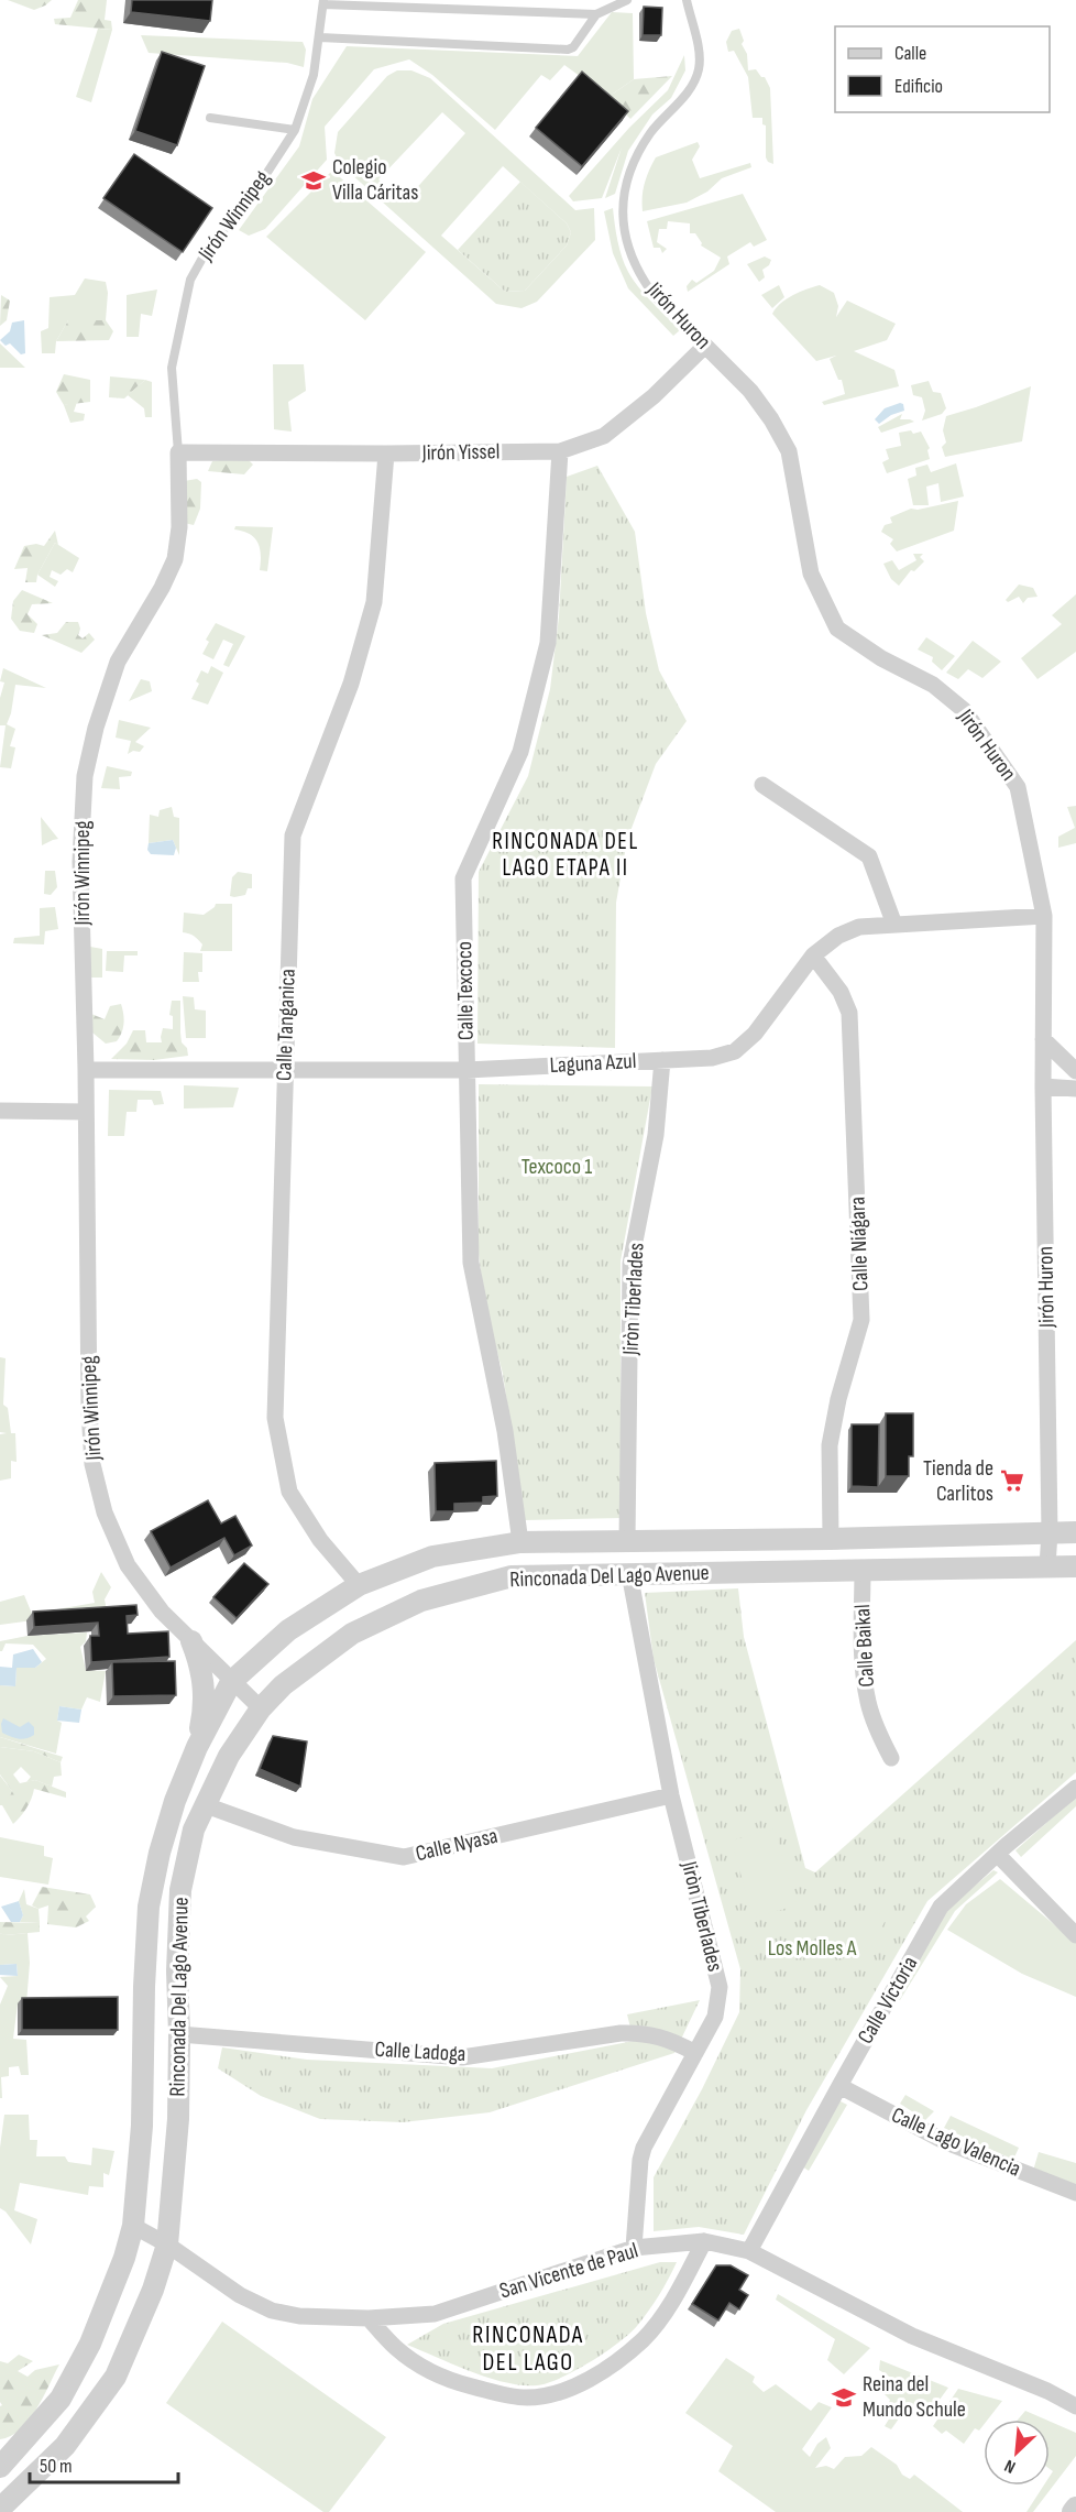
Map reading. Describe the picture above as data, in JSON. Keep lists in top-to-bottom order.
{
  "streets": {
    "street": [
      "Jirón Winnipeg",
      "Jirón Huron",
      "Jirón Yissel",
      "Calle Texcoco",
      "Calle Tanganica",
      "Laguna Azul",
      "Calle Niágara",
      "Jiròn Tiberlades",
      "Rinconada Del Lago Avenue",
      "Calle Baikal",
      "Calle Nyasa",
      "Calle Victoria",
      "Calle Ladoga",
      "Calle Lago Valencia",
      "San Vicente de Paul"
    ]
  },
  "crossings": [
    ["Jirón Winnipeg", "Jirón Yissel"],
    ["Jirón Winnipeg", "Laguna Azul"],
    ["Jirón Winnipeg", "Rinconada Del Lago Avenue"],
    ["Jirón Huron", "Jirón Yissel"],
    ["Jirón Huron", "Laguna Azul"],
    ["Jirón Huron", "Rinconada Del Lago Avenue"],
    ["Jirón Yissel", "Calle Texcoco"],
    ["Jirón Yissel", "Calle Tanganica"],
    ["Calle Texcoco", "Laguna Azul"],
    ["Calle Texcoco", "Rinconada Del Lago Avenue"],
    ["Calle Tanganica", "Laguna Azul"],
    ["Calle Tanganica", "Rinconada Del Lago Avenue"],
    ["Laguna Azul", "Calle Niágara"],
    ["Laguna Azul", "Jiròn Tiberlades"],
    ["Calle Niágara", "Rinconada Del Lago Avenue"],
    ["Jiròn Tiberlades", "Rinconada Del Lago Avenue"],
    ["Jiròn Tiberlades", "Calle Nyasa"],
    ["Jiròn Tiberlades", "Calle Ladoga"],
    ["Jiròn Tiberlades", "San Vicente de Paul"],
    ["Rinconada Del Lago Avenue", "Calle Baikal"],
    ["Rinconada Del Lago Avenue", "Calle Nyasa"],
    ["Rinconada Del Lago Avenue", "Calle Ladoga"],
    ["Rinconada Del Lago Avenue", "San Vicente de Paul"],
    ["Calle Victoria", "Calle Lago Valencia"],
    ["Calle Victoria", "San Vicente de Paul"]
  ],
  "districts": ["RINCONADA DEL LAGO ETAPA II", "RINCONADA DEL LAGO"],
  "parks": ["Texcoco 1", "Los Molles A"],
  "places": {
    "school or university": ["Colegio Villa Cáritas", "Reina del Mundo Schule"],
    "supermarket": ["Tienda de Carlitos"]
  },
  "legend": ["Calle", "Edificio"],
  "scale_bar": "50 m",
  "north": "bottom left"
}
